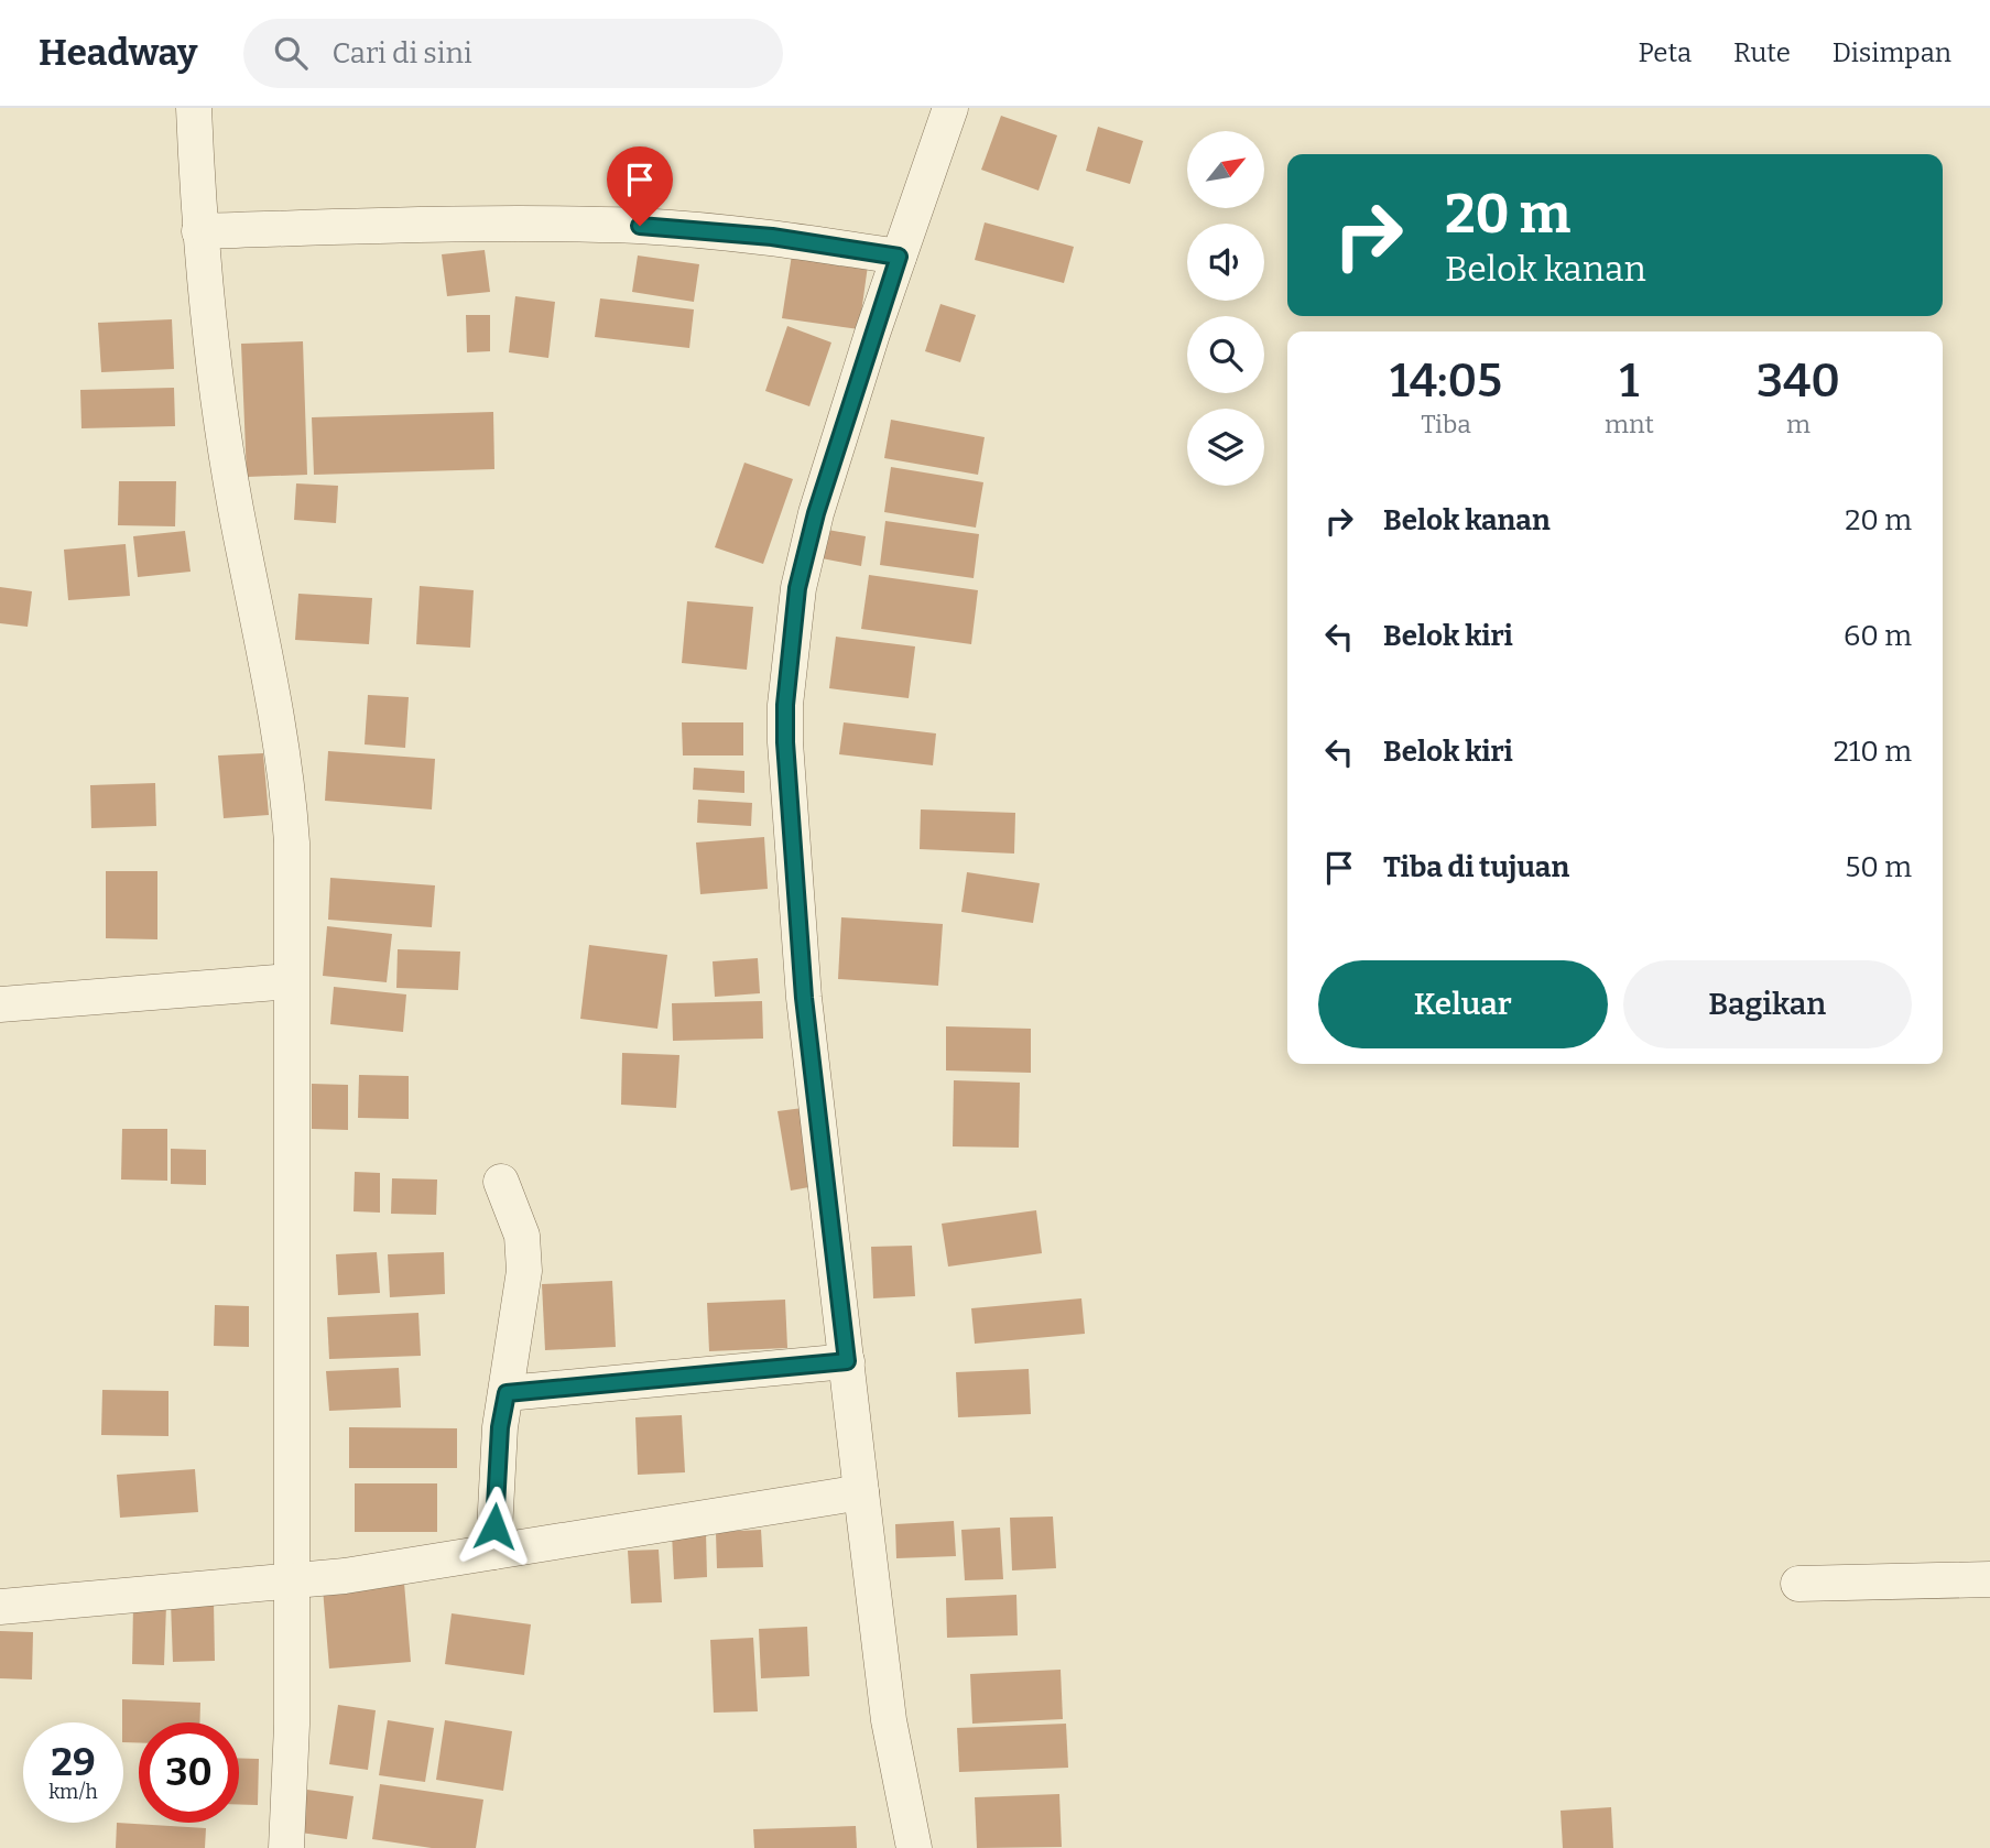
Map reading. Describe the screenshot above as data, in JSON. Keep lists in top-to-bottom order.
{
  "north": "top right",
  "page": {
    "header": "Headway",
    "search": "Cari di sini",
    "nav": ["Peta", "Rute", "Disimpan"],
    "turn": ["20 m", "Belok kanan"],
    "eta": [
      "14:05",
      "Tiba",
      "1",
      "mnt",
      "340",
      "m"
    ],
    "list": [
      {
        "name": "Belok kanan",
        "value": "20 m"
      },
      {
        "name": "Belok kiri",
        "value": "60 m"
      },
      {
        "name": "Belok kiri",
        "value": "210 m"
      },
      {
        "name": "Tiba di tujuan",
        "value": "50 m"
      }
    ],
    "buttons": ["Keluar", "Bagikan"],
    "speed": "29 km/h",
    "limit": "30"
  }
}
